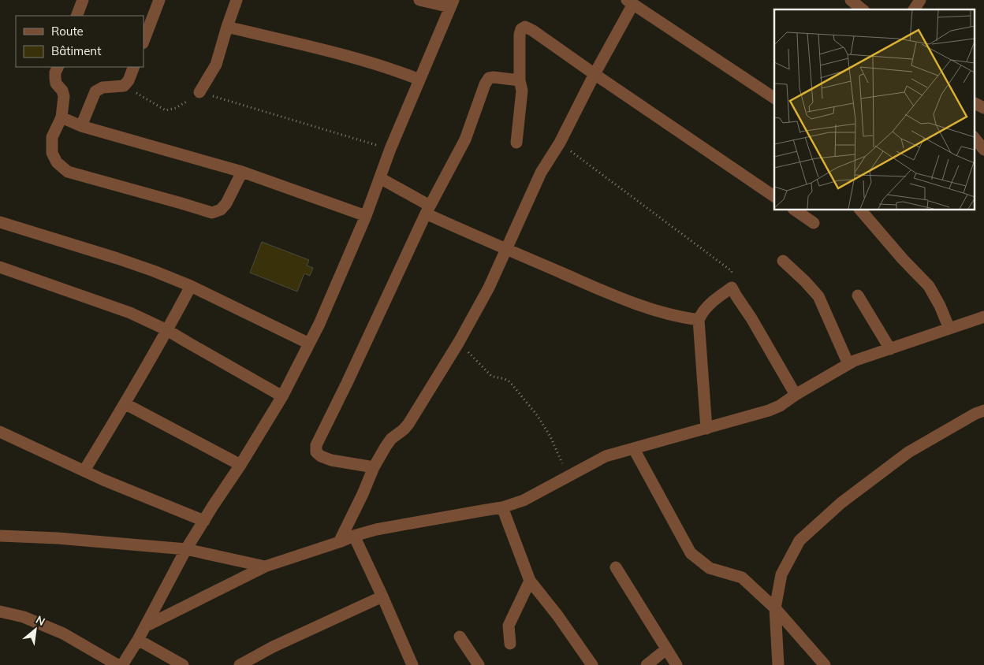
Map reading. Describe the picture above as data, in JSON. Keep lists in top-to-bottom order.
{
  "legend": ["Route", "Bâtiment"],
  "north": "top right"
}
